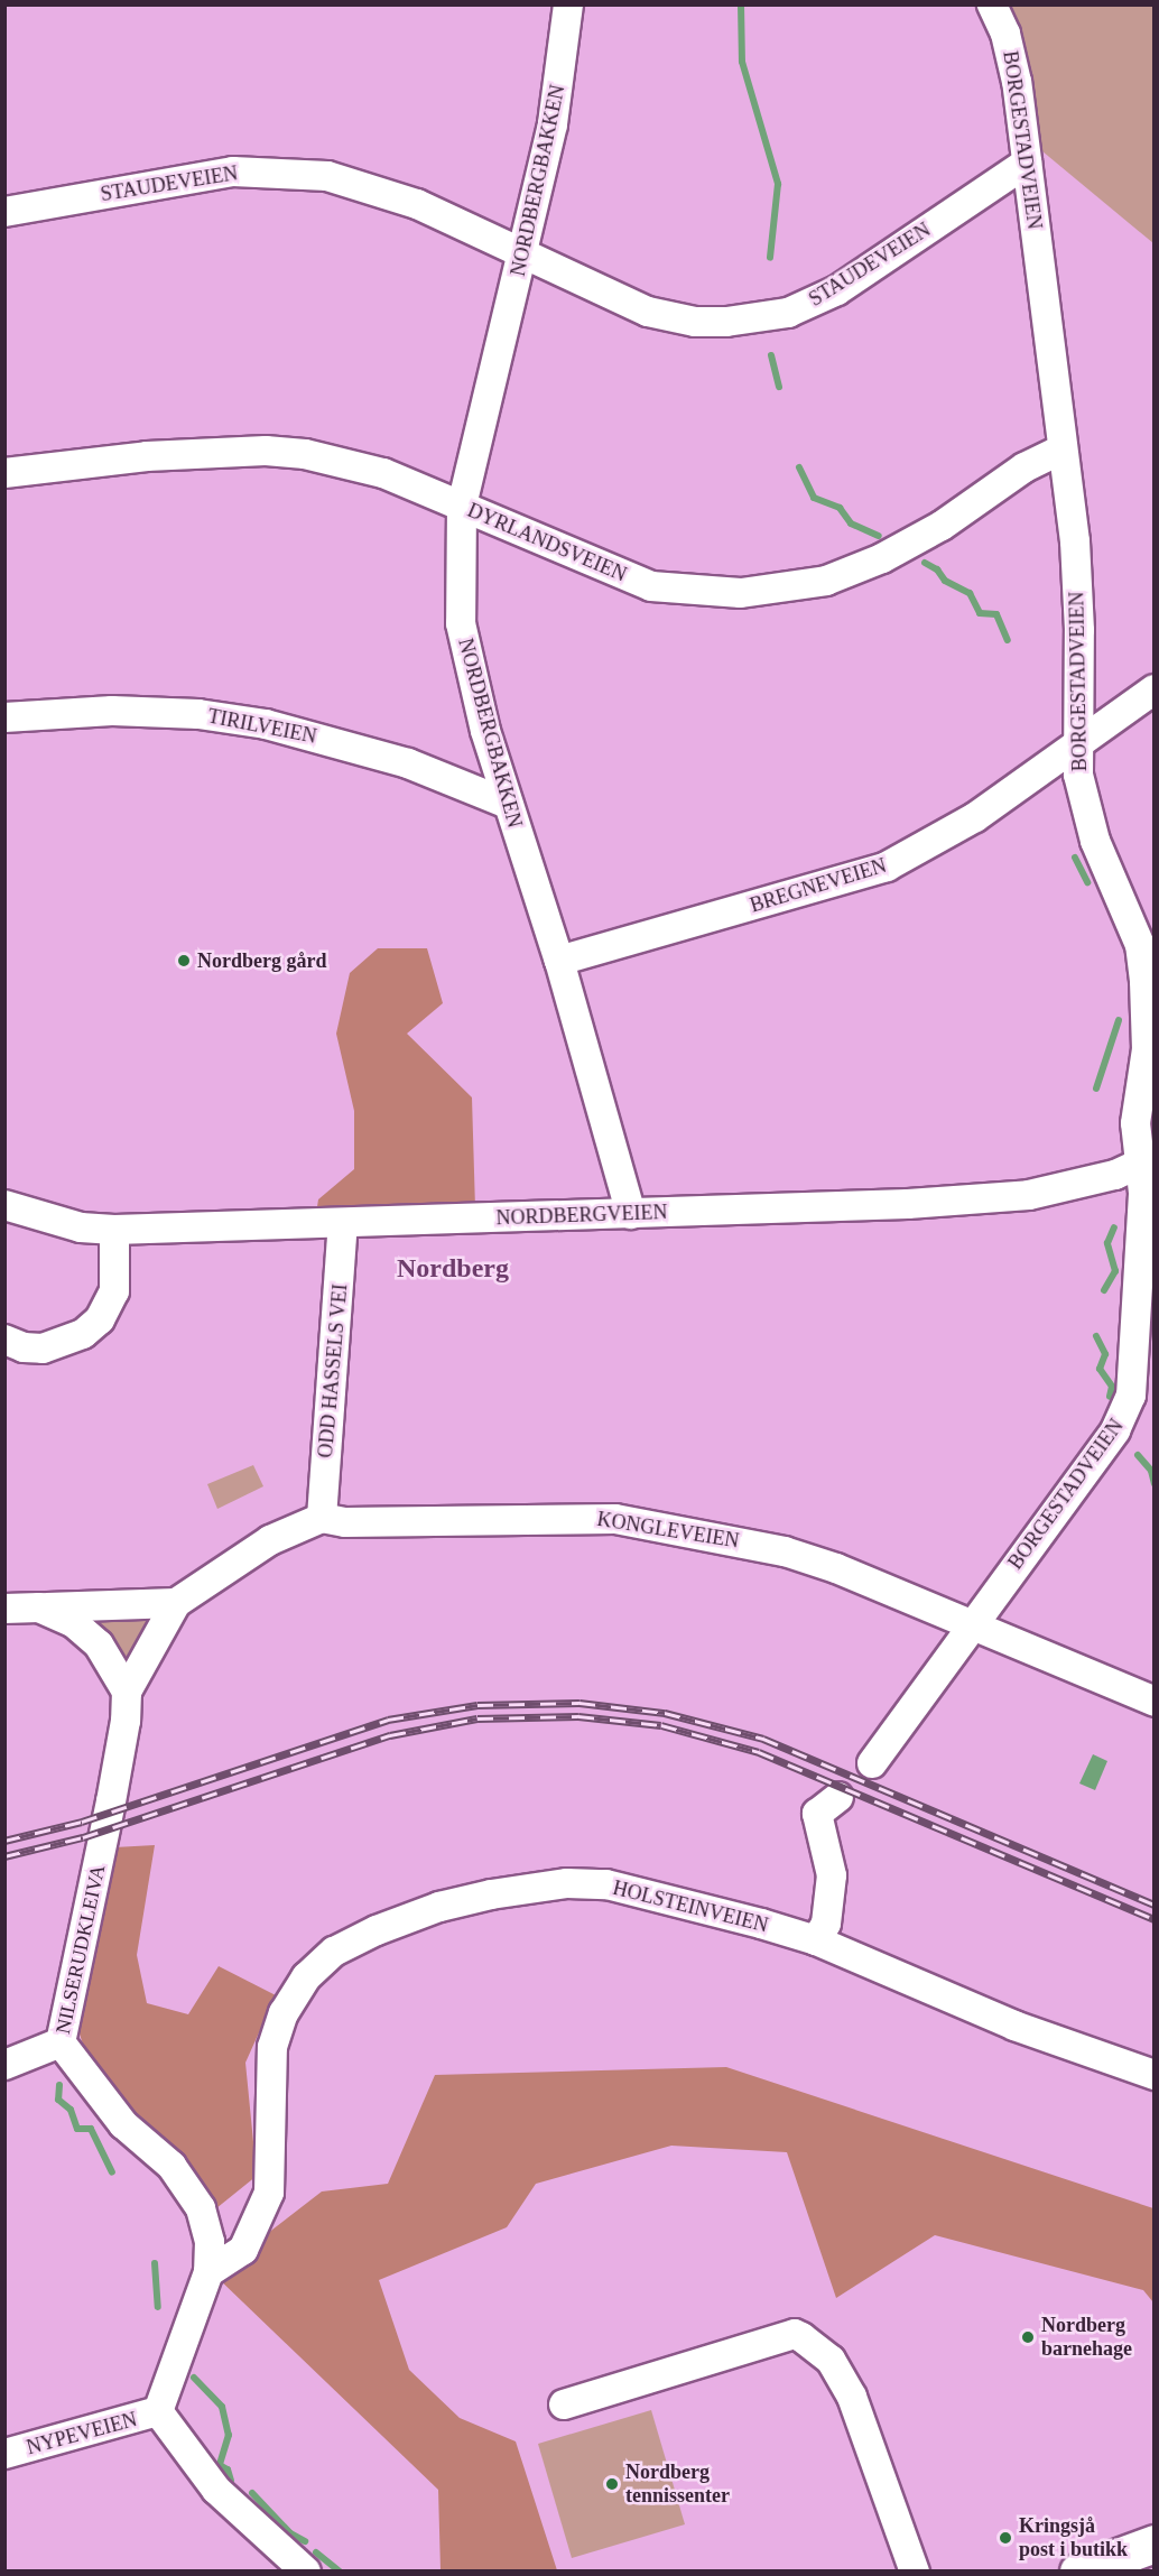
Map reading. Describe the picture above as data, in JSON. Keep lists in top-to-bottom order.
{
  "streets": {
    "street": [
      "BORGESTADVEIEN",
      "NORDBERGBAKKEN",
      "STAUDEVEIEN",
      "DYRLANDSVEIEN",
      "TIRILVEIEN",
      "BREGNEVEIEN",
      "NORDBERGVEIEN",
      "ODD HASSELS VEI",
      "KONGLEVEIEN",
      "HOLSTEINVEIEN",
      "NILSERUDKLEIVA",
      "NYPEVEIEN"
    ]
  },
  "crossings": [
    ["BORGESTADVEIEN", "STAUDEVEIEN"],
    ["BORGESTADVEIEN", "DYRLANDSVEIEN"],
    ["BORGESTADVEIEN", "BREGNEVEIEN"],
    ["BORGESTADVEIEN", "NORDBERGVEIEN"],
    ["BORGESTADVEIEN", "KONGLEVEIEN"],
    ["NORDBERGBAKKEN", "STAUDEVEIEN"],
    ["NORDBERGBAKKEN", "DYRLANDSVEIEN"],
    ["NORDBERGBAKKEN", "TIRILVEIEN"],
    ["NORDBERGBAKKEN", "BREGNEVEIEN"],
    ["NORDBERGBAKKEN", "NORDBERGVEIEN"],
    ["NORDBERGVEIEN", "ODD HASSELS VEI"],
    ["ODD HASSELS VEI", "KONGLEVEIEN"],
    ["HOLSTEINVEIEN", "NILSERUDKLEIVA"],
    ["NILSERUDKLEIVA", "NYPEVEIEN"]
  ],
  "districts": ["Nordberg"],
  "places": [
    "Nordberg gård",
    "Nordberg barnehage",
    "Nordberg tennissenter",
    "Kringsjå post i butikk"
  ]
}
